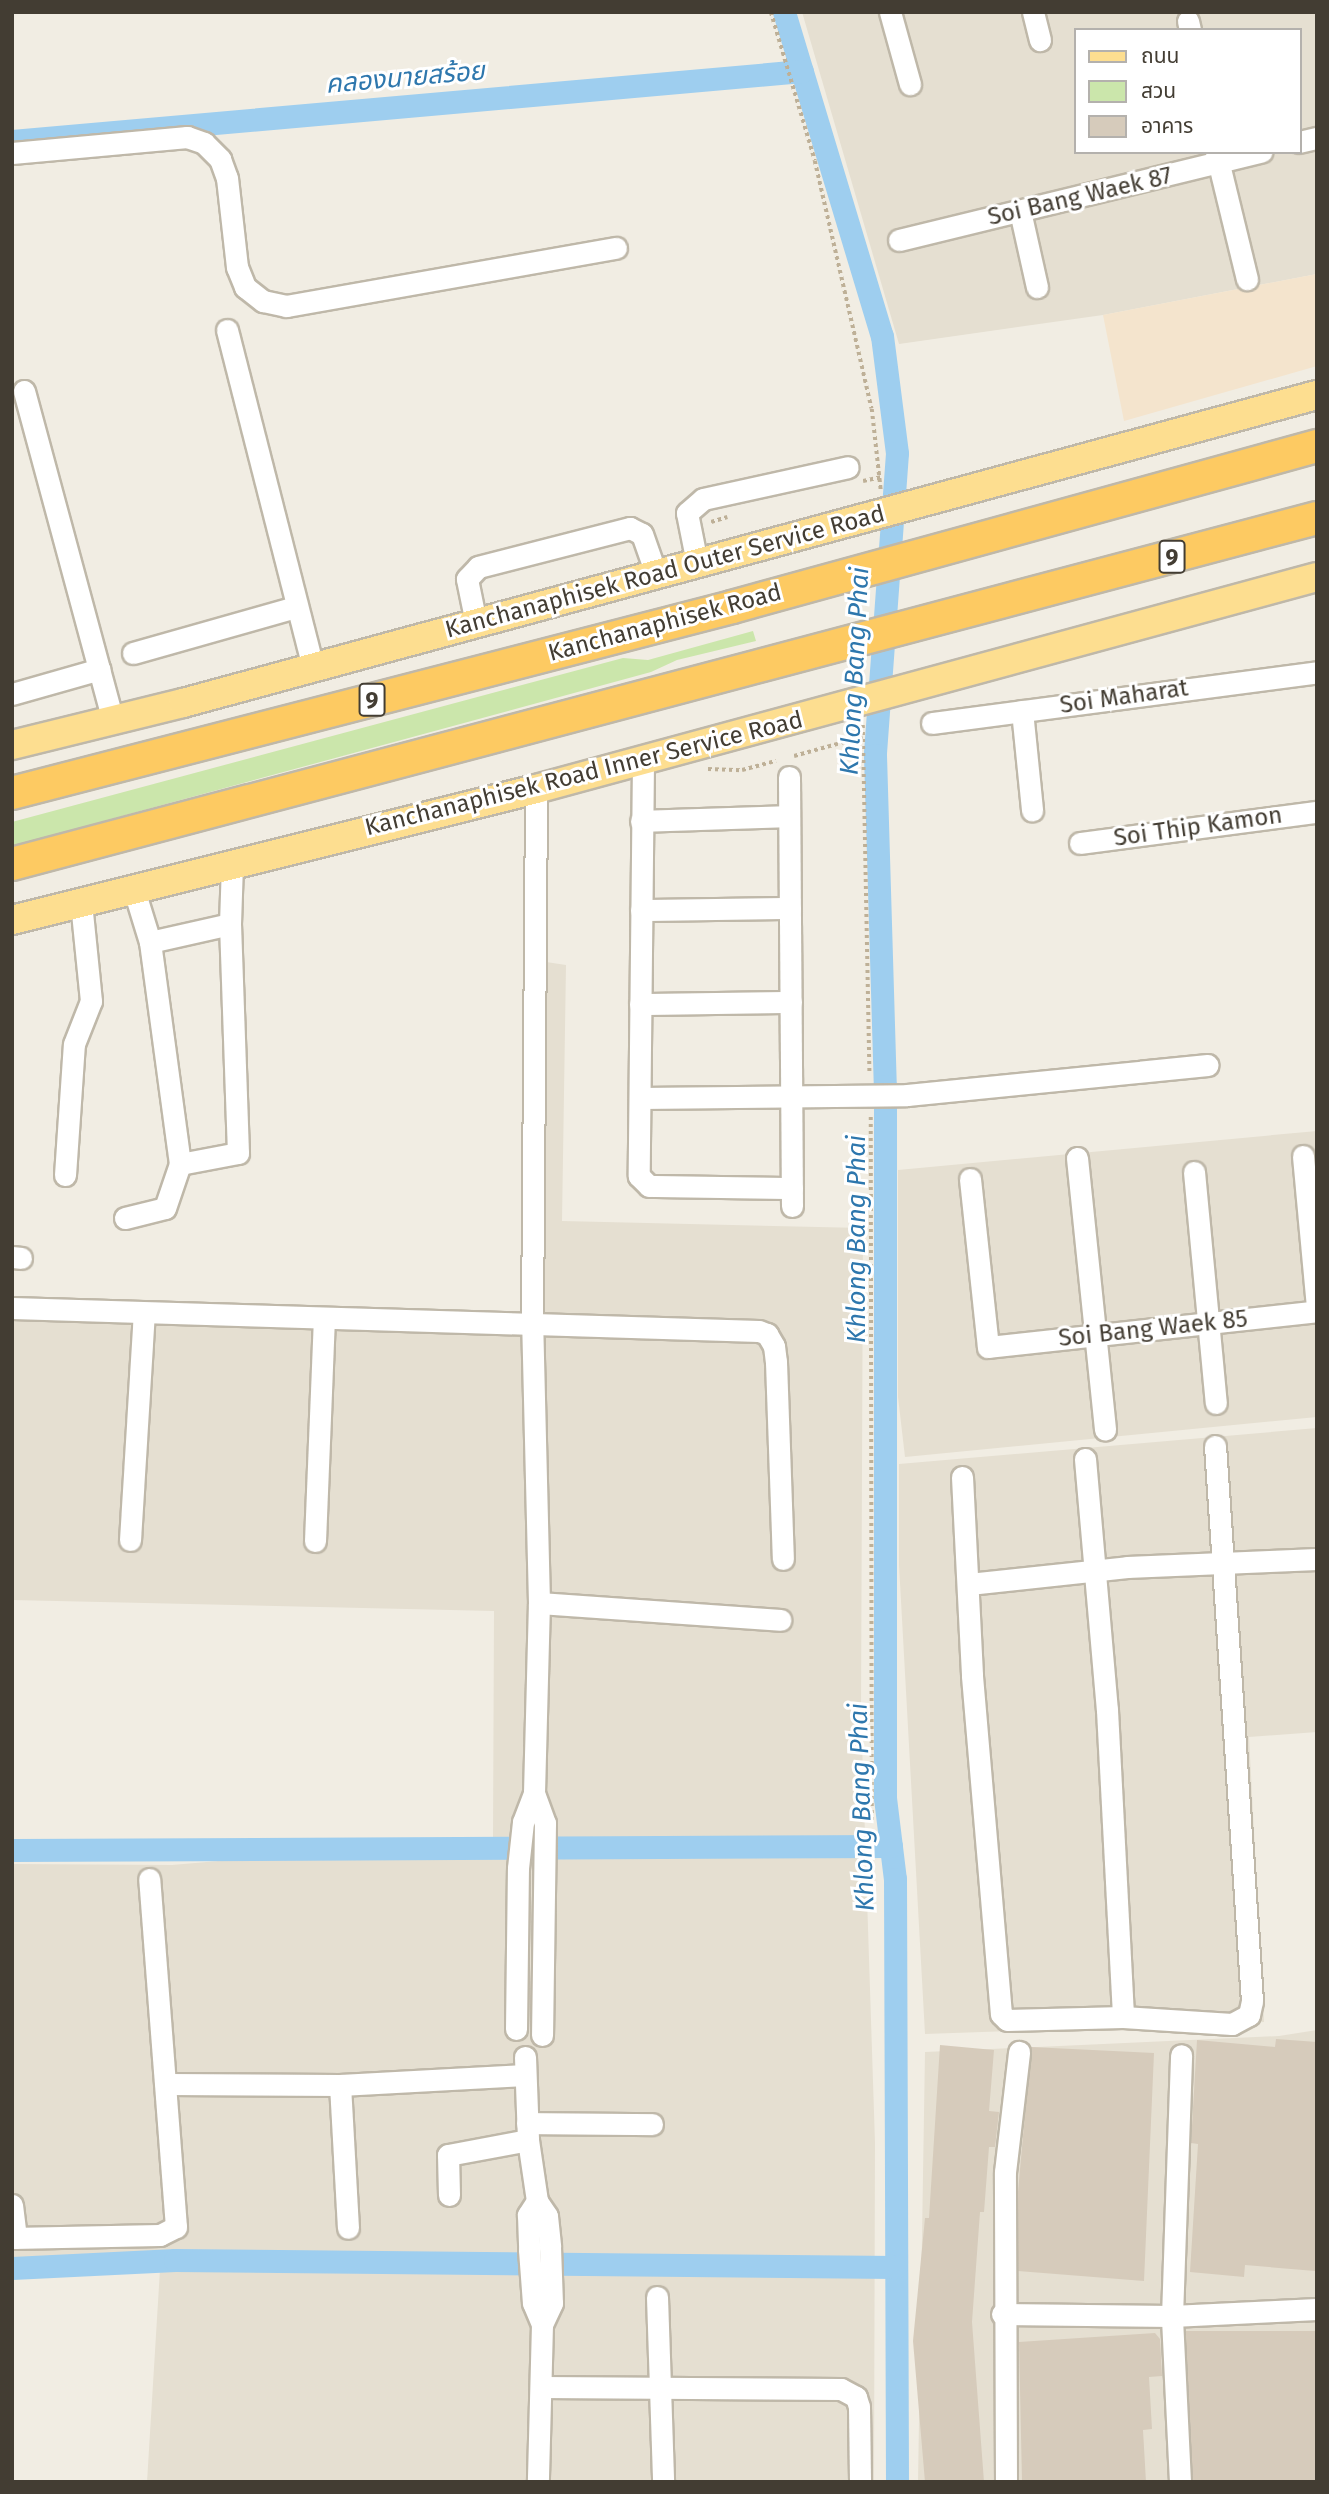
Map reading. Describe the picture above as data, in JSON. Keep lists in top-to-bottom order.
{
  "streets": {
    "highway": ["9", "Kanchanaphisek Road"],
    "main road": ["Kanchanaphisek Road Outer Service Road", "Kanchanaphisek Road Inner Service Road"],
    "street": [
      "Soi Bang Waek 87",
      "Soi Maharat",
      "Soi Thip Kamon",
      "Soi Bang Waek 85"
    ]
  },
  "water": ["คลองนายสร้อย", "Khlong Bang Phai"],
  "legend": ["ถนน", "สวน", "อาคาร"]
}
